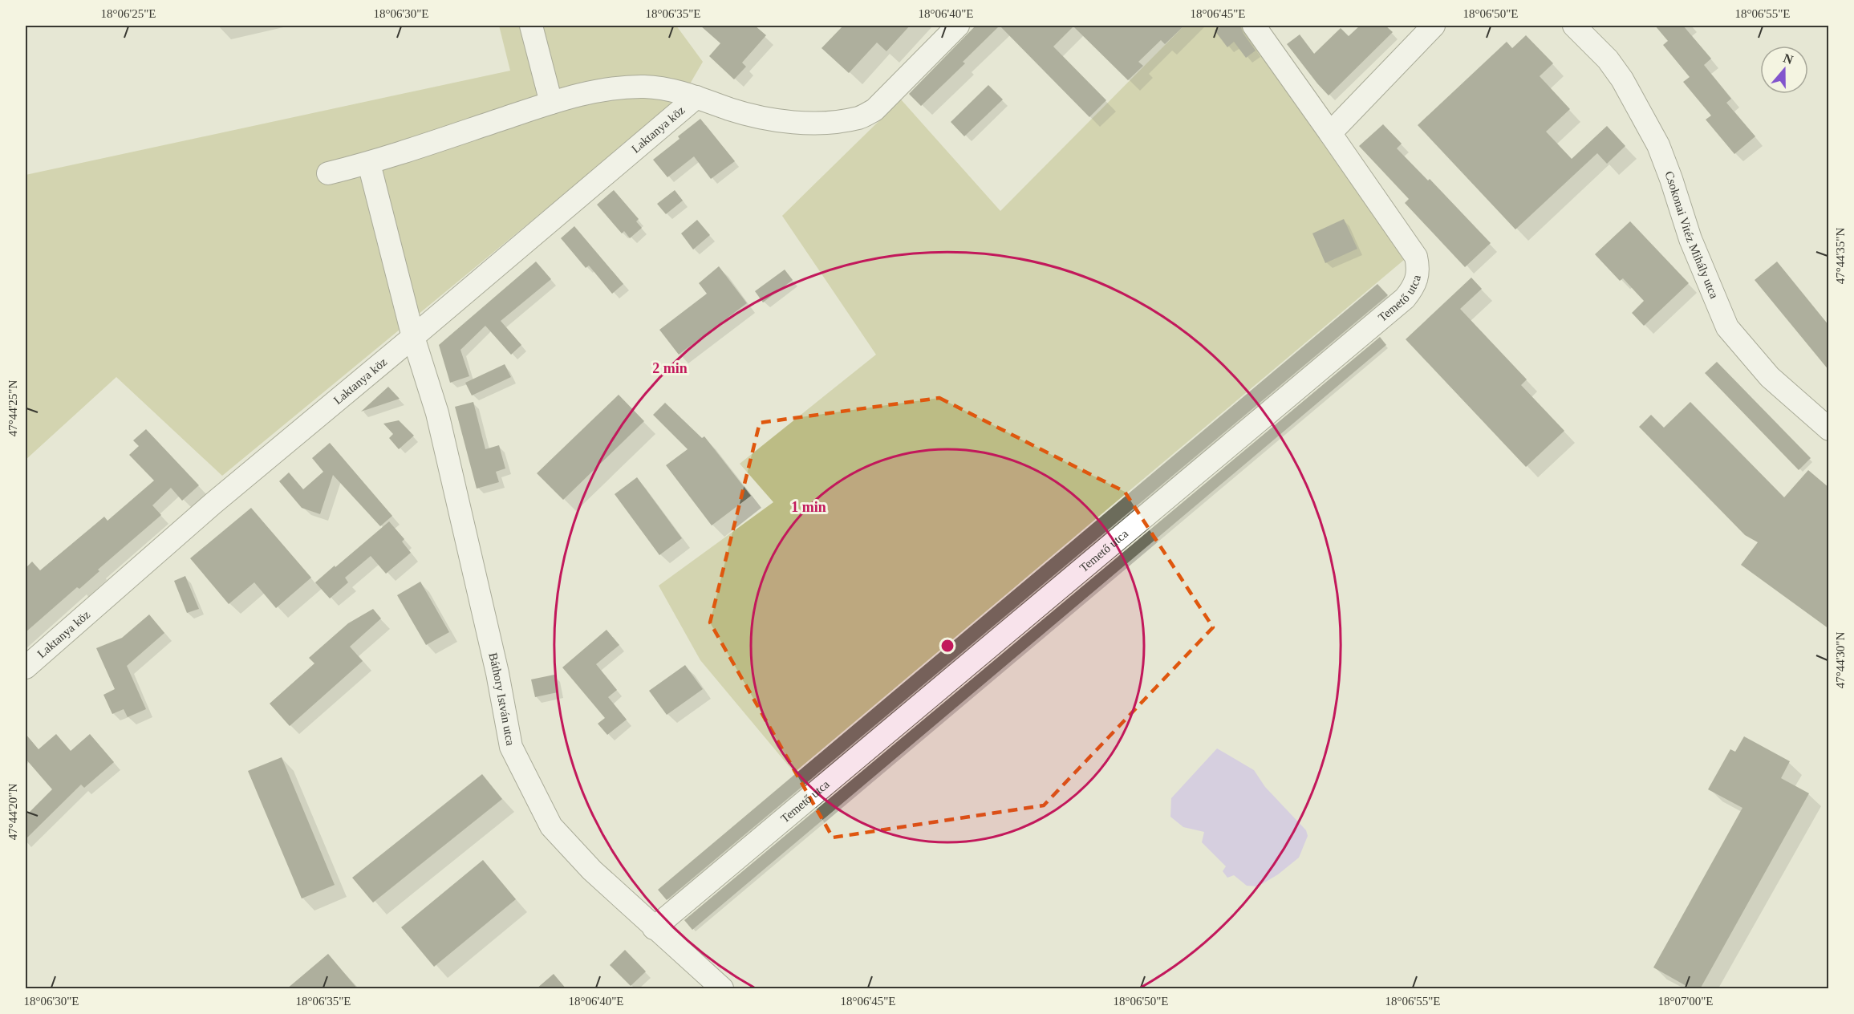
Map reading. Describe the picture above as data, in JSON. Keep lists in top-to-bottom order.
{
  "streets": {
    "street": [
      "Laktanya köz",
      "Csokonai Vitéz Mihály utca",
      "Temető utca",
      "Báthory István utca"
    ]
  },
  "crossings": [
    ["Laktanya köz", "Báthory István utca"],
    ["Temető utca", "Báthory István utca"]
  ],
  "north": "top",
  "coordinates": [
    "18°06'25\"E",
    "18°06'30\"E",
    "18°06'35\"E",
    "18°06'40\"E",
    "18°06'45\"E",
    "18°06'50\"E",
    "18°06'55\"E",
    "47°44'35\"N",
    "47°44'25\"N",
    "47°44'30\"N",
    "47°44'20\"N",
    "18°07'00\"E"
  ],
  "rings": ["2 min", "1 min"]
}
